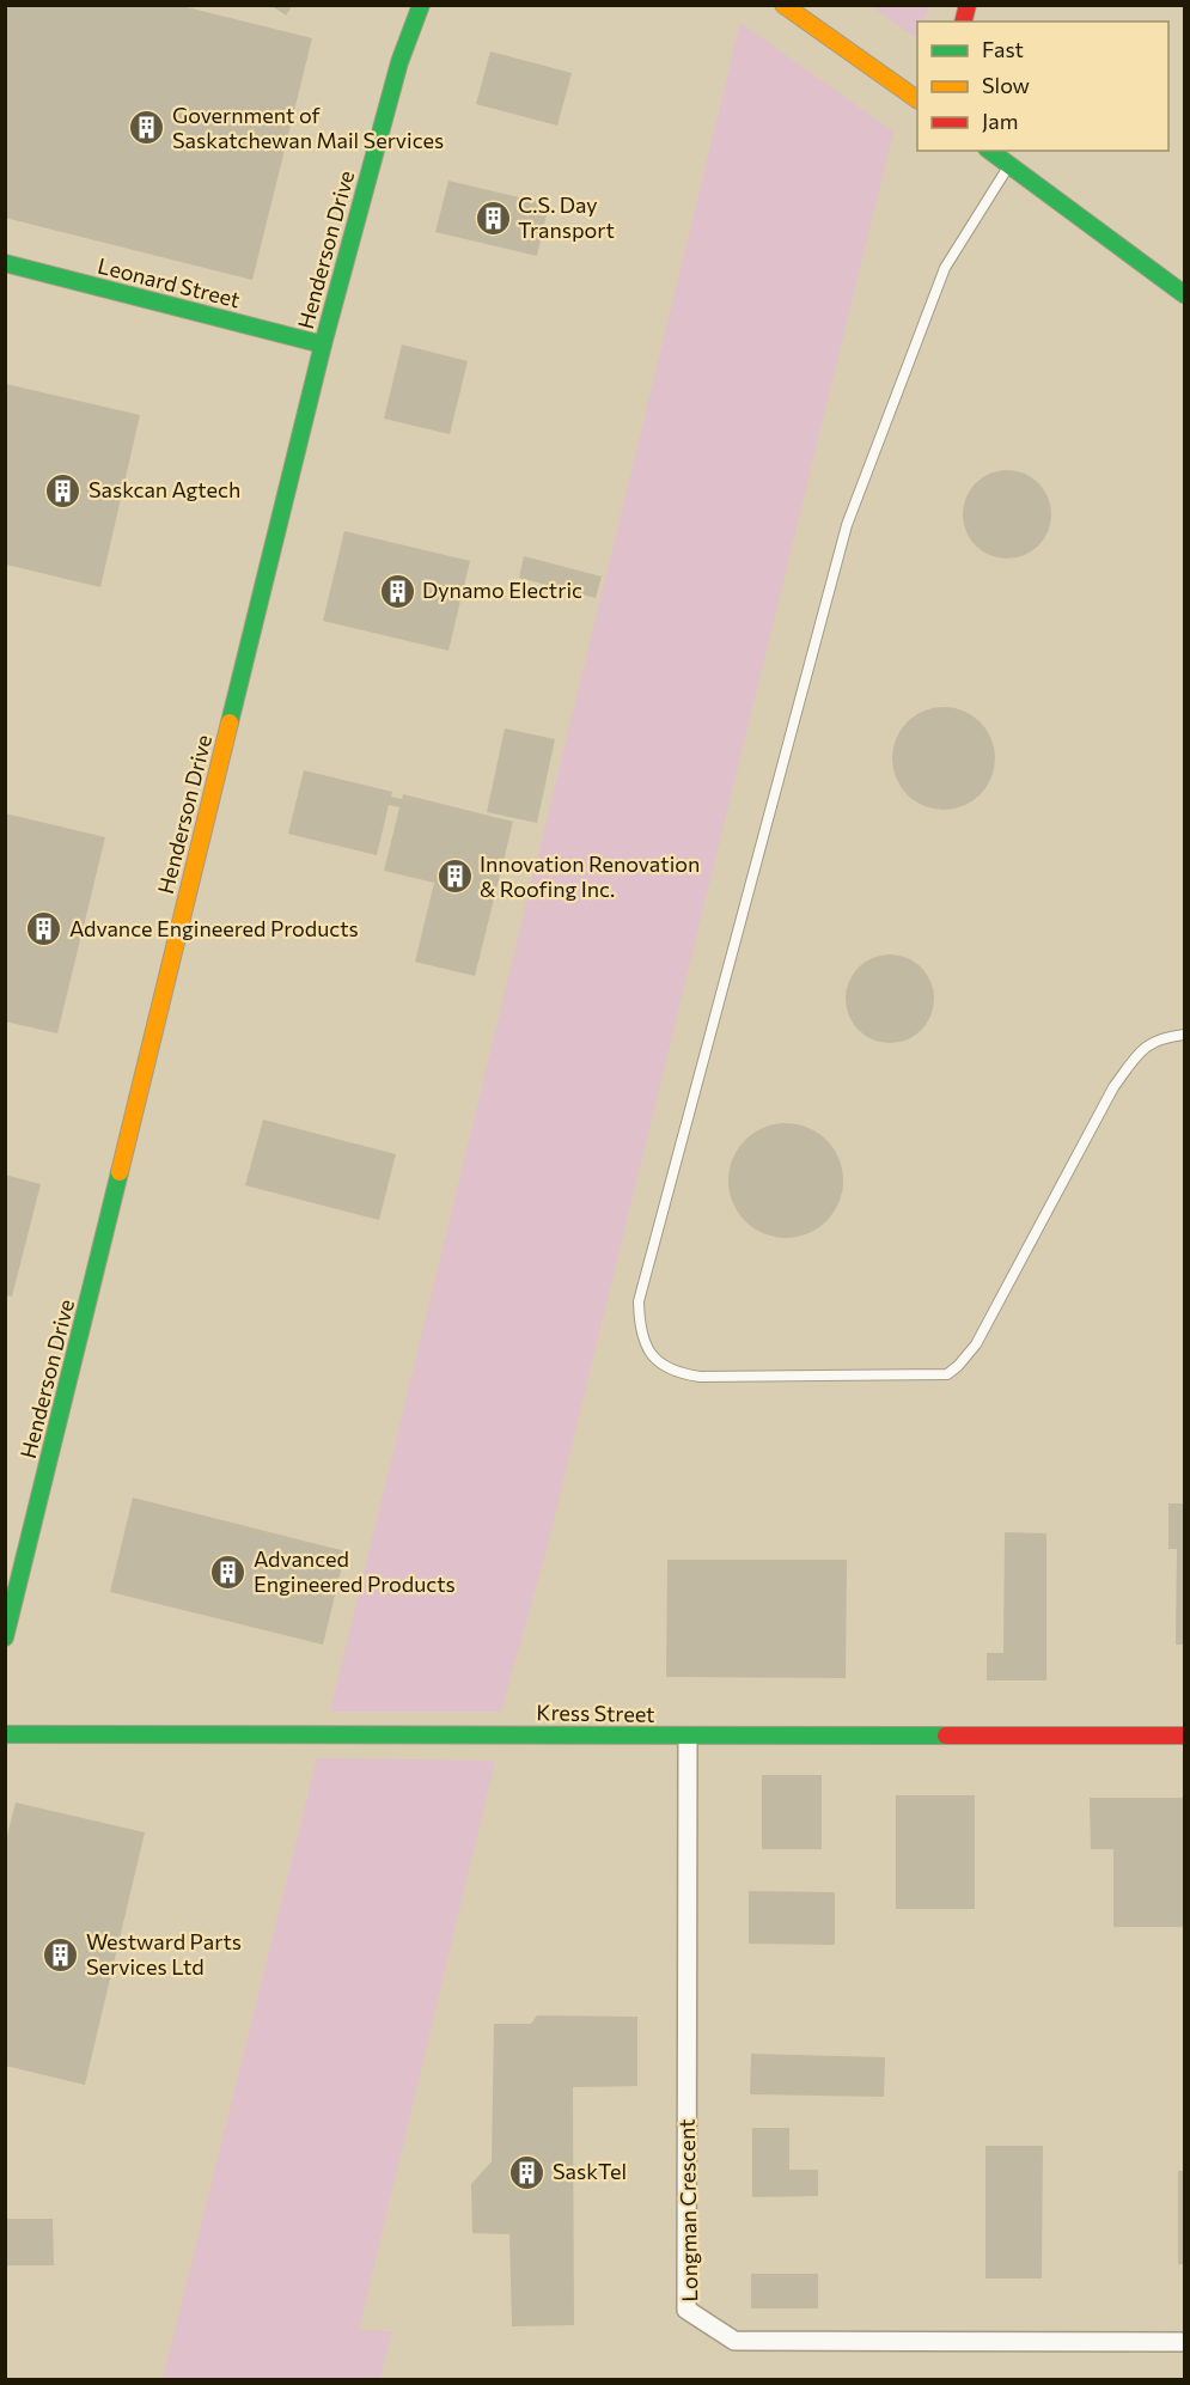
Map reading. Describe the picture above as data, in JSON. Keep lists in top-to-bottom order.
{
  "streets": {
    "street": [
      "Henderson Drive",
      "Leonard Street",
      "Kress Street",
      "Longman Crescent"
    ]
  },
  "crossings": [
    ["Henderson Drive", "Leonard Street"],
    ["Kress Street", "Longman Crescent"]
  ],
  "places": {
    "building": [
      "Government of Saskatchewan Mail Services",
      "C.S. Day Transport",
      "Saskcan Agtech",
      "Dynamo Electric",
      "Innovation Renovation & Roofing Inc.",
      "Advance Engineered Products",
      "Advanced Engineered Products",
      "Westward Parts Services Ltd",
      "SaskTel"
    ]
  },
  "legend": ["Fast", "Slow", "Jam"]
}
